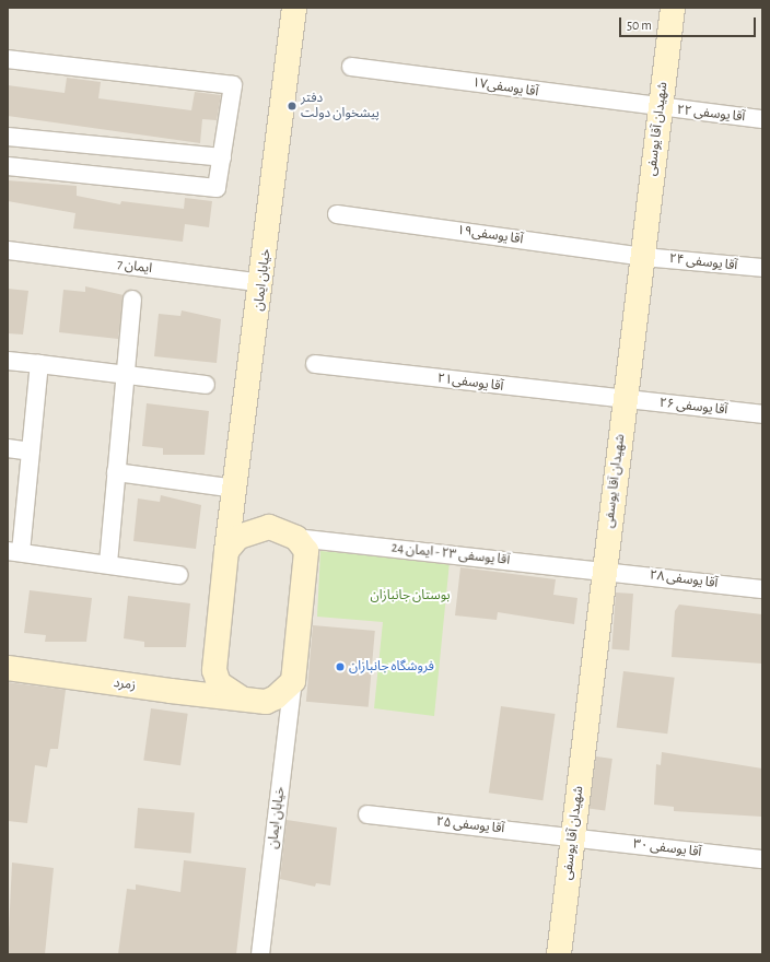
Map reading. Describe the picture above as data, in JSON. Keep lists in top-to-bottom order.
{
  "streets": {
    "street": [
      "آقا یوسفی۱۷",
      "آقا یوسفی ۲۲",
      "شهیدان آقا یوسفی",
      "آقا یوسفی۱۹",
      "آقا یوسفی ۲۴",
      "ایمان 7",
      "خیابان ایمان",
      "آقا یوسفی۲۱",
      "آقا یوسفی ۲۶",
      "آقا یوسفی ۲۳ - ایمان 24",
      "آقا یوسفی ۲۸",
      "زمرد",
      "آقا یوسفی ۲۵",
      "آقا یوسفی ۳۰"
    ]
  },
  "crossings": [
    ["آقا یوسفی۱۷", "آقا یوسفی ۲۲"],
    ["آقا یوسفی۱۷", "شهیدان آقا یوسفی"],
    ["آقا یوسفی ۲۲", "شهیدان آقا یوسفی"],
    ["شهیدان آقا یوسفی", "آقا یوسفی۱۹"],
    ["شهیدان آقا یوسفی", "آقا یوسفی ۲۴"],
    ["شهیدان آقا یوسفی", "آقا یوسفی۲۱"],
    ["شهیدان آقا یوسفی", "آقا یوسفی ۲۶"],
    ["شهیدان آقا یوسفی", "آقا یوسفی ۲۳ - ایمان 24"],
    ["شهیدان آقا یوسفی", "آقا یوسفی ۲۸"],
    ["شهیدان آقا یوسفی", "آقا یوسفی ۲۵"],
    ["شهیدان آقا یوسفی", "آقا یوسفی ۳۰"],
    ["آقا یوسفی۱۹", "آقا یوسفی ۲۴"],
    ["ایمان 7", "خیابان ایمان"],
    ["آقا یوسفی۲۱", "آقا یوسفی ۲۶"],
    ["آقا یوسفی ۲۳ - ایمان 24", "آقا یوسفی ۲۸"],
    ["آقا یوسفی ۲۵", "آقا یوسفی ۳۰"]
  ],
  "parks": ["بوستان جانبازان"],
  "places": ["دفتر پیشخوان دولت", "فروشگاه جانبازان"],
  "scale_bar": "50 m"
}
